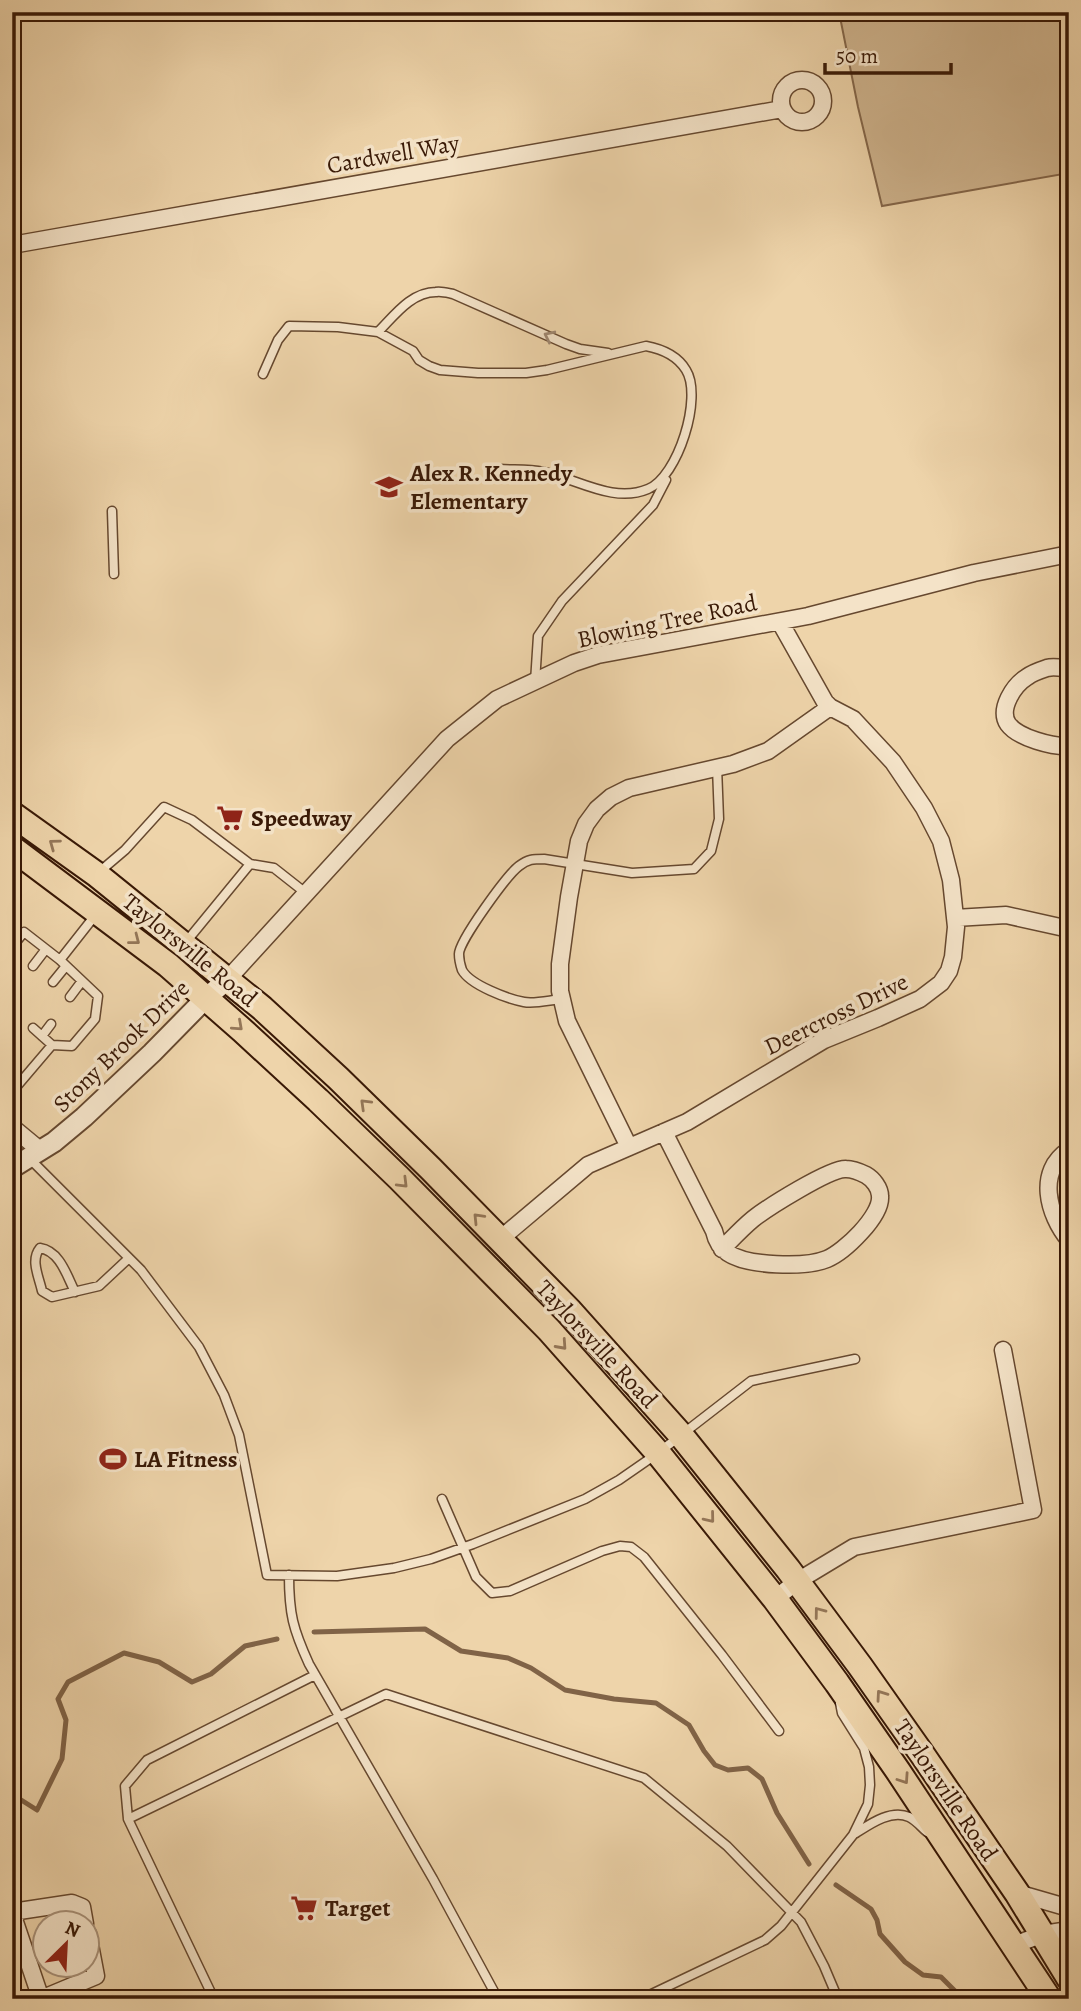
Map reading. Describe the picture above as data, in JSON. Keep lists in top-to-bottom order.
{
  "streets": {
    "main road": ["Taylorsville Road"],
    "street": [
      "Cardwell Way",
      "Blowing Tree Road",
      "Deercross Drive",
      "Stony Brook Drive"
    ]
  },
  "crossings": [
    ["Blowing Tree Road", "Taylorsville Road"],
    ["Blowing Tree Road", "Deercross Drive"],
    ["Blowing Tree Road", "Stony Brook Drive"],
    ["Taylorsville Road", "Deercross Drive"],
    ["Taylorsville Road", "Stony Brook Drive"]
  ],
  "places": {
    "school or university": ["Alex R. Kennedy Elementary"],
    "supermarket": ["Speedway", "Target"],
    "sports": ["LA Fitness"]
  },
  "scale_bar": "50 m",
  "north": "top right"
}
